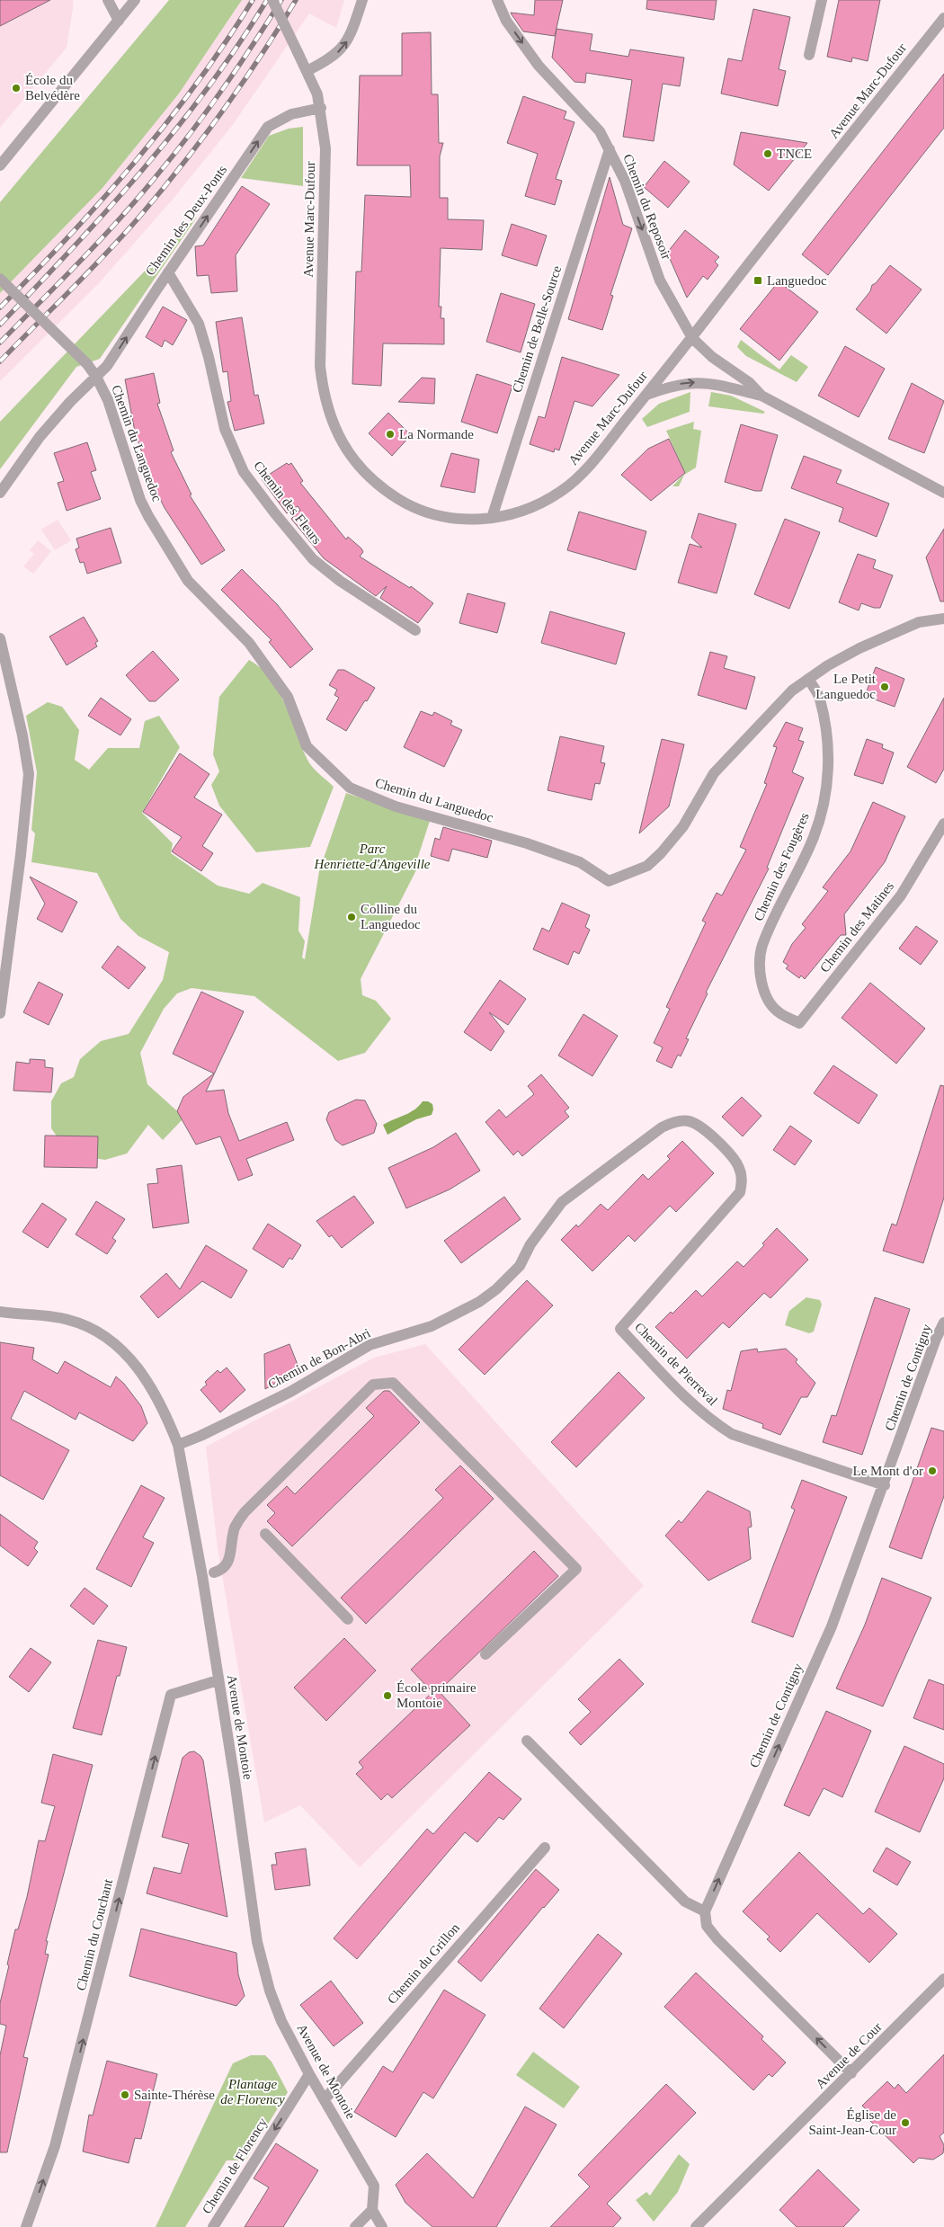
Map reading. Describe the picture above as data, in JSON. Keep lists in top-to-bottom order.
{
  "streets": {
    "street": [
      "Avenue Marc-Dufour",
      "Chemin du Reposoir",
      "Chemin des Deux-Ponts",
      "Chemin de Belle-Source",
      "Chemin du Languedoc",
      "Chemin des Fleurs",
      "Chemin des Fougères",
      "Chemin des Matines",
      "Chemin de Bon-Abri",
      "Chemin de Pierreval",
      "Chemin de Contigny",
      "Avenue de Montoie",
      "Chemin du Couchant",
      "Chemin du Grillon",
      "Avenue de Cour",
      "Chemin de Florency"
    ]
  },
  "crossings": [
    ["Avenue Marc-Dufour", "Chemin du Reposoir"],
    ["Avenue Marc-Dufour", "Chemin des Deux-Ponts"],
    ["Avenue Marc-Dufour", "Chemin de Belle-Source"],
    ["Chemin du Reposoir", "Chemin de Belle-Source"],
    ["Chemin des Deux-Ponts", "Chemin du Languedoc"],
    ["Chemin des Deux-Ponts", "Chemin des Fleurs"],
    ["Chemin du Languedoc", "Chemin des Fougères"],
    ["Chemin des Fougères", "Chemin des Matines"],
    ["Chemin de Bon-Abri", "Chemin de Pierreval"],
    ["Chemin de Bon-Abri", "Avenue de Montoie"],
    ["Chemin de Pierreval", "Chemin de Contigny"],
    ["Avenue de Montoie", "Chemin du Couchant"],
    ["Avenue de Montoie", "Chemin du Grillon"],
    ["Avenue de Montoie", "Chemin de Florency"]
  ],
  "one_way": [
    "Chemin du Reposoir",
    "Chemin des Deux-Ponts",
    "Chemin de Contigny",
    "Chemin du Couchant",
    "Chemin de Florency"
  ],
  "parks": ["Parc Henriette-d'Angeville", "Plantage de Florency"],
  "places": {
    "other": [
      "École du Belvédère",
      "TNCE",
      "La Normande",
      "Le Petit Languedoc",
      "Colline du Languedoc",
      "Le Mont d'or",
      "École primaire Montoie",
      "Sainte-Thérèse",
      "Église de Saint-Jean-Cour"
    ],
    "transit": ["Languedoc"]
  }
}
